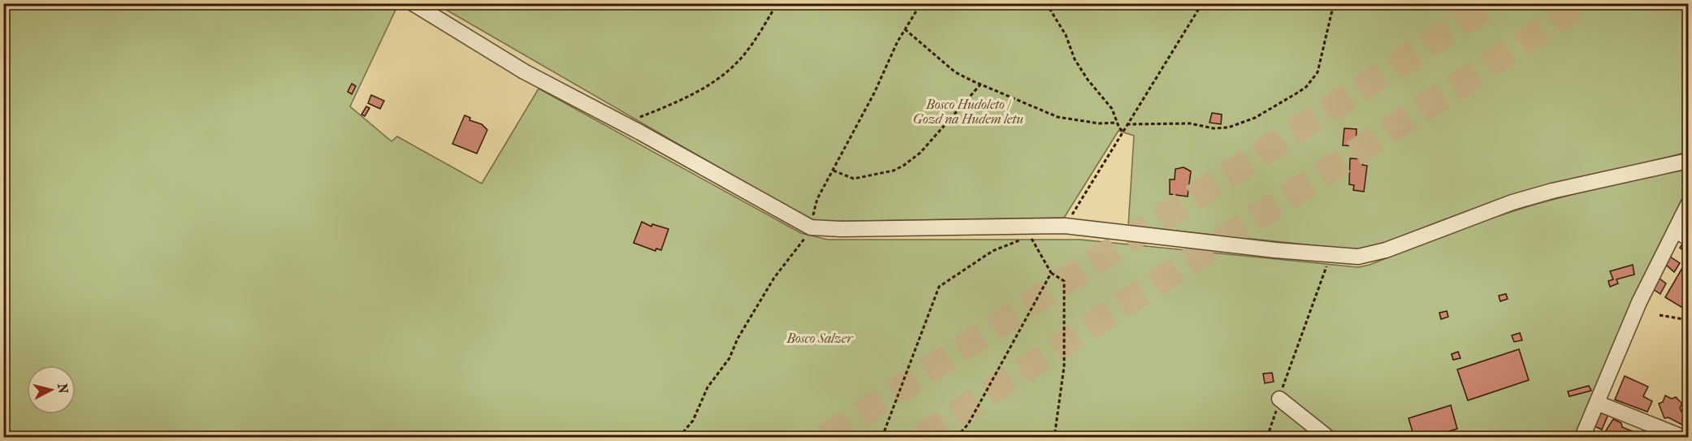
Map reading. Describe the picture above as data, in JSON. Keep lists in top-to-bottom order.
{
  "parks": ["Bosco Hudoleto / Gozd na Hudem letu", "Bosco Salzer"],
  "north": "right"
}
